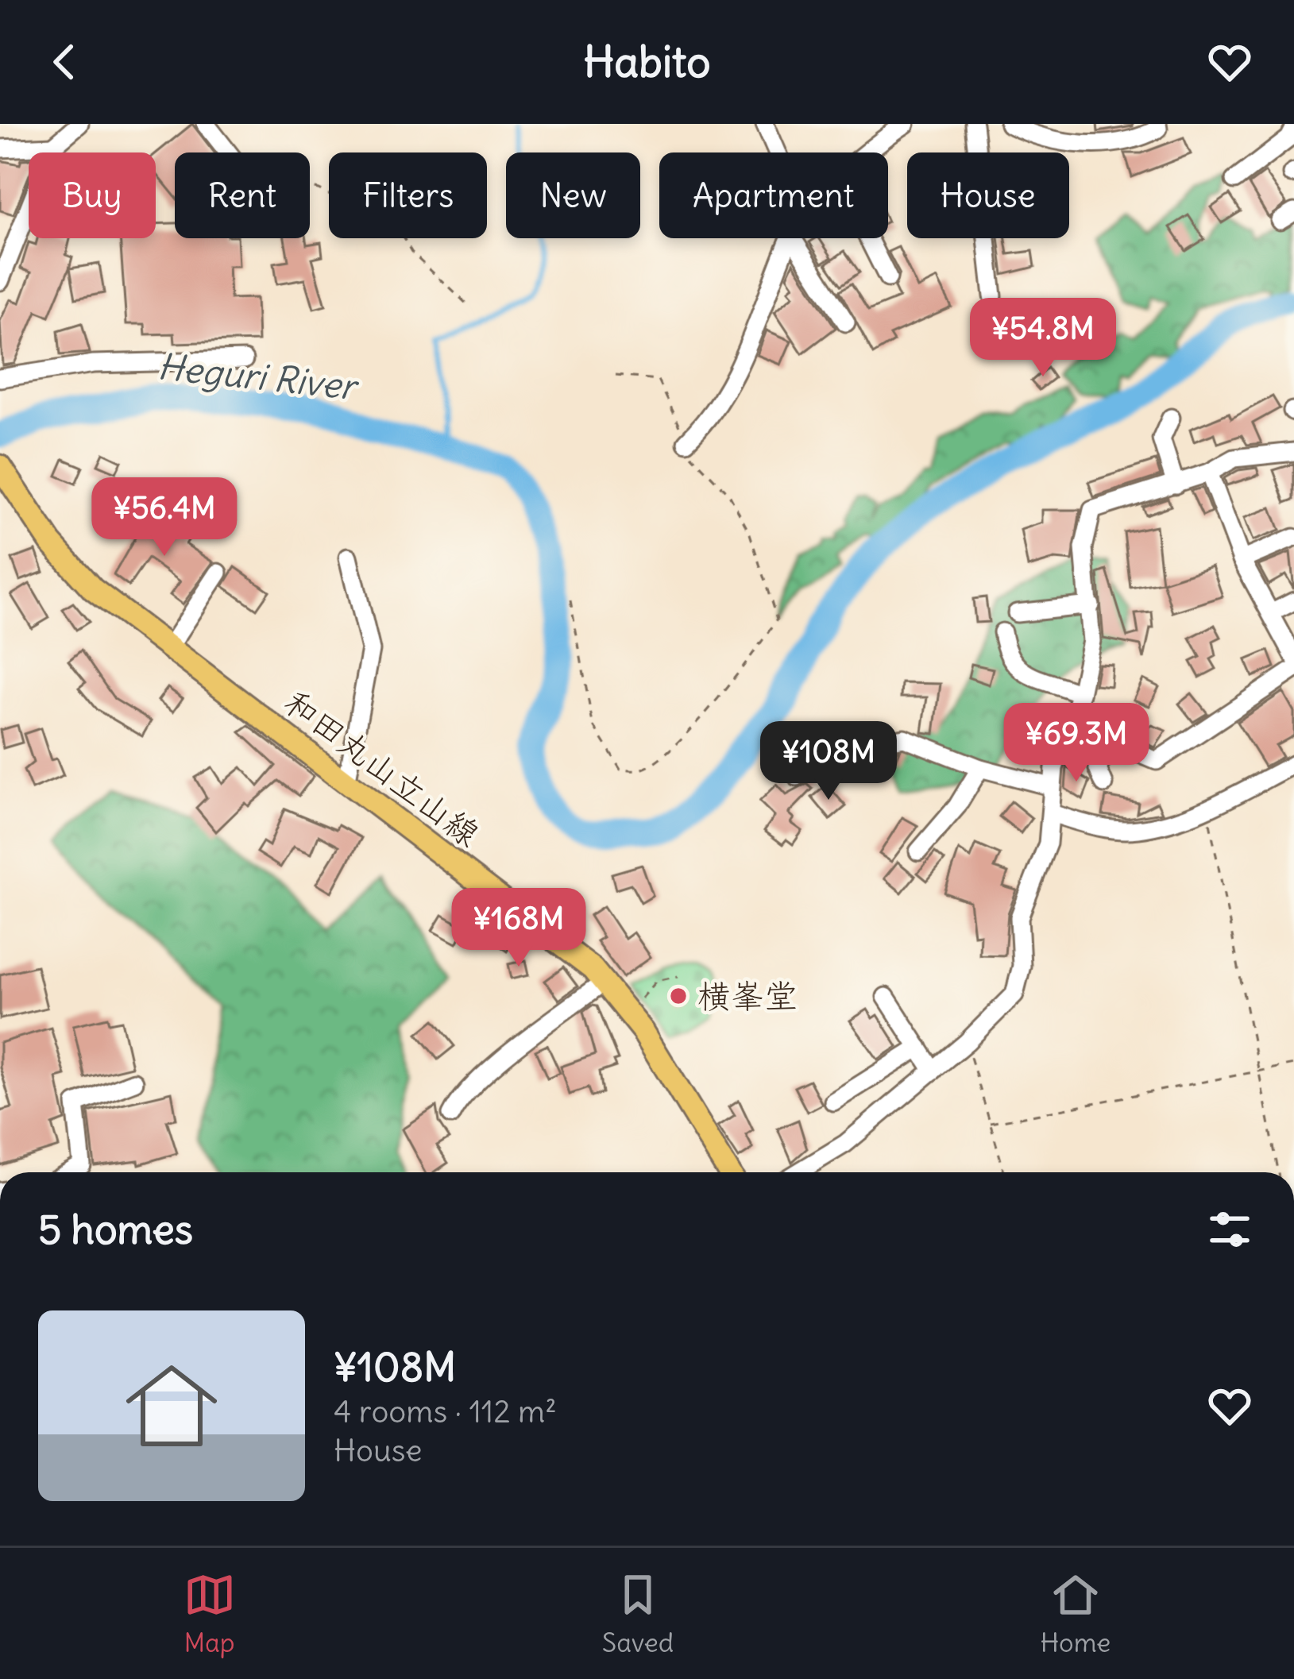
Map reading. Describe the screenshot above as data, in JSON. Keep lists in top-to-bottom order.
{
  "streets": {
    "main road": ["和田丸山立山線"]
  },
  "water": ["Heguri River"],
  "places": ["横峯堂"],
  "page": {
    "header": "Habito",
    "chip": [
      "Buy",
      "Rent",
      "Filters",
      "New",
      "Apartment",
      "House"
    ],
    "price": [
      "¥54.8M",
      "¥56.4M",
      "¥69.3M",
      "¥108M",
      "¥168M"
    ],
    "heading": "5 homes",
    "list": [
      {
        "name": "¥108M",
        "note": "4 rooms · 112 m² · House"
      }
    ],
    "tabs": ["Map", "Saved", "Home"]
  }
}
